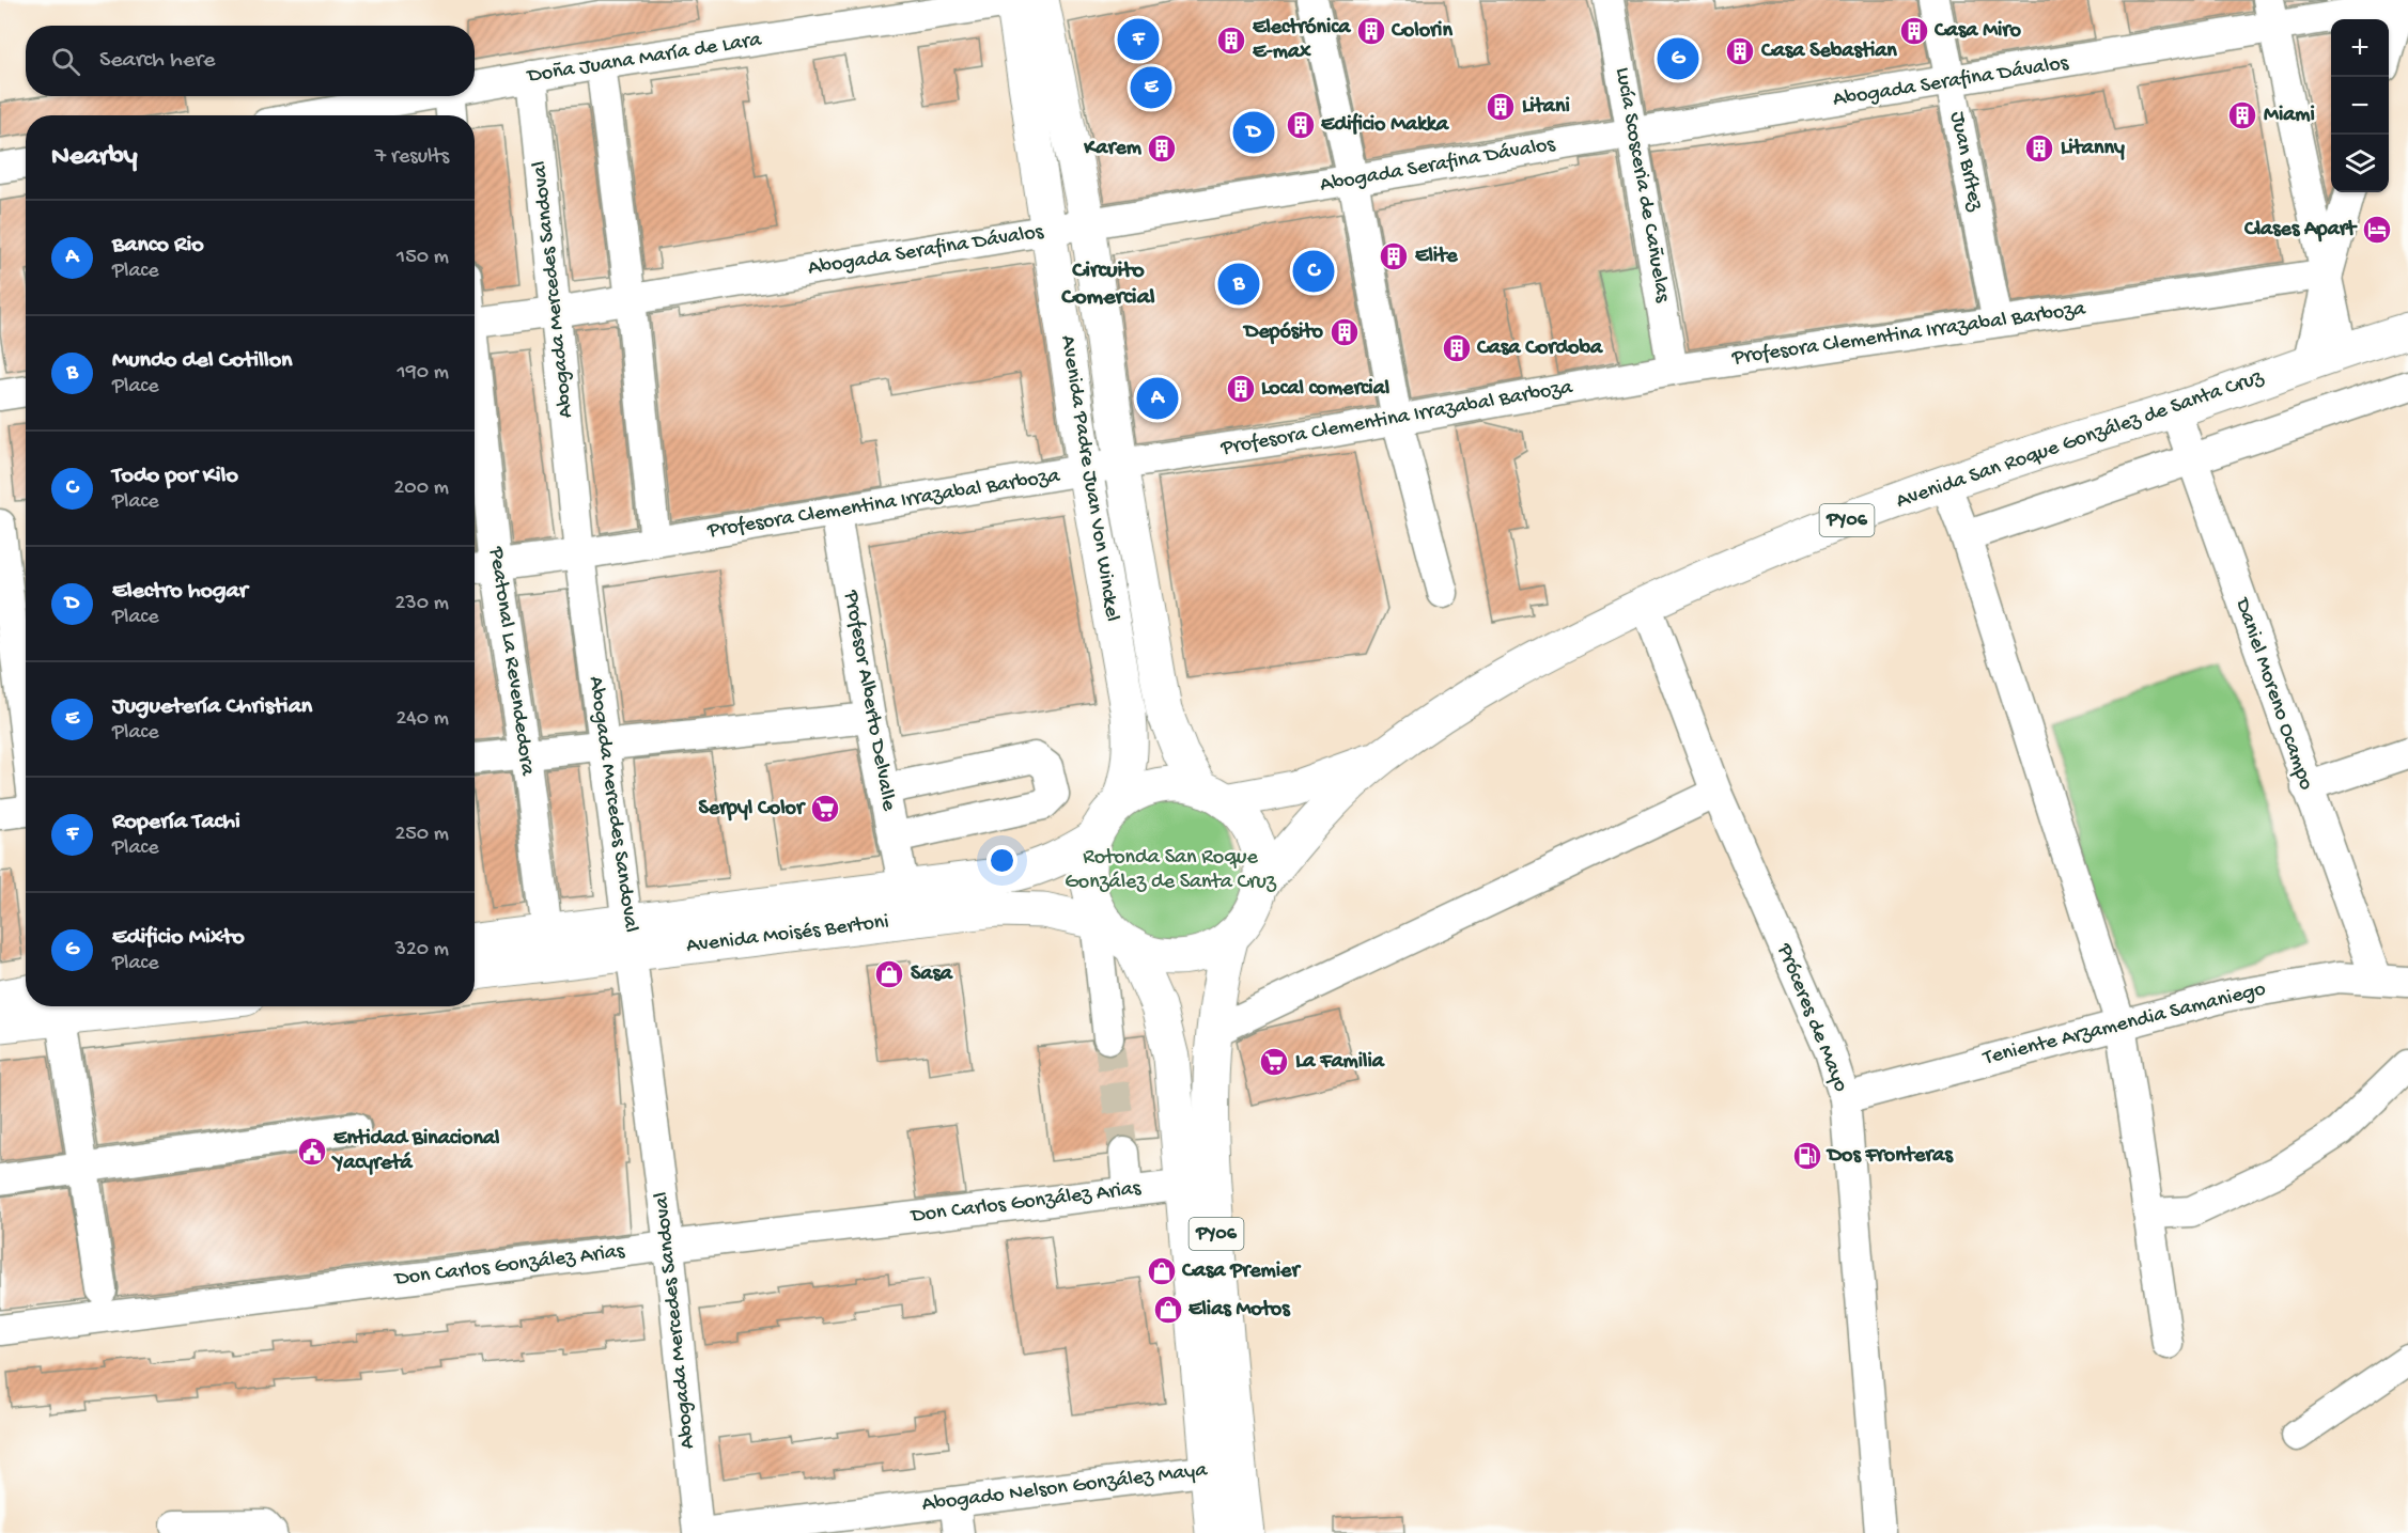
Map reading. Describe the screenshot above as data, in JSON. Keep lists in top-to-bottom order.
{
  "streets": {
    "main road": [
      "Avenida San Roque González de Santa Cruz",
      "Avenida Padre Juan Von Winckel",
      "PY06",
      "Avenida Moisés Bertoni"
    ],
    "street": [
      "Doña Juana María de Lara",
      "Abogada Serafina Dávalos",
      "Juan Brítez",
      "Lucía Scosceria de Cañuelas",
      "Abogada Mercedes Sandoval",
      "Profesora Clementina Irrazabal Barboza",
      "Peatonal La Revendedora",
      "Daniel Moreno Ocampo",
      "Profesor Alberto Delvalle",
      "Próceres de Mayo",
      "Teniente Arzamendia Samaniego",
      "Don Carlos González Arias",
      "Abogado Nelson González Maya"
    ]
  },
  "crossings": [
    ["Doña Juana María de Lara", "Abogada Mercedes Sandoval"],
    ["Doña Juana María de Lara", "Avenida Padre Juan Von Winckel"],
    ["Abogada Serafina Dávalos", "Juan Brítez"],
    ["Abogada Serafina Dávalos", "Lucía Scosceria de Cañuelas"],
    ["Abogada Serafina Dávalos", "Abogada Mercedes Sandoval"],
    ["Abogada Serafina Dávalos", "Avenida Padre Juan Von Winckel"],
    ["Juan Brítez", "Profesora Clementina Irrazabal Barboza"],
    ["Lucía Scosceria de Cañuelas", "Profesora Clementina Irrazabal Barboza"],
    ["Abogada Mercedes Sandoval", "Profesora Clementina Irrazabal Barboza"],
    ["Abogada Mercedes Sandoval", "Avenida Moisés Bertoni"],
    ["Abogada Mercedes Sandoval", "Don Carlos González Arias"],
    ["Abogada Mercedes Sandoval", "Abogado Nelson González Maya"],
    ["Profesora Clementina Irrazabal Barboza", "Avenida Padre Juan Von Winckel"],
    ["Profesora Clementina Irrazabal Barboza", "Peatonal La Revendedora"],
    ["Profesora Clementina Irrazabal Barboza", "Profesor Alberto Delvalle"],
    ["Avenida San Roque González de Santa Cruz", "Avenida Padre Juan Von Winckel"],
    ["Avenida San Roque González de Santa Cruz", "PY06"],
    ["Avenida San Roque González de Santa Cruz", "Daniel Moreno Ocampo"],
    ["Avenida San Roque González de Santa Cruz", "Avenida Moisés Bertoni"],
    ["Avenida San Roque González de Santa Cruz", "Próceres de Mayo"],
    ["Avenida Padre Juan Von Winckel", "PY06"],
    ["Avenida Padre Juan Von Winckel", "Avenida Moisés Bertoni"],
    ["PY06", "Avenida Moisés Bertoni"],
    ["PY06", "Don Carlos González Arias"],
    ["PY06", "Abogado Nelson González Maya"],
    ["Peatonal La Revendedora", "Avenida Moisés Bertoni"],
    ["Daniel Moreno Ocampo", "Teniente Arzamendia Samaniego"],
    ["Profesor Alberto Delvalle", "Avenida Moisés Bertoni"],
    ["Próceres de Mayo", "Teniente Arzamendia Samaniego"]
  ],
  "districts": ["Circuito Comercial"],
  "parks": ["Rotonda San Roque González de Santa Cruz"],
  "places": {
    "building": [
      "Colorin",
      "Casa Miro",
      "Electrónica E-max",
      "Casa Sebastian",
      "Litani",
      "Miami",
      "Edificio Makka",
      "Karem",
      "Litanny",
      "Elite",
      "Depósito",
      "Casa Cordoba",
      "Local comercial"
    ],
    "hotel": ["Clases Apart"],
    "supermarket": ["Serpyl Color", "La Familia"],
    "shop": ["Sasa", "Casa Premier", "Elias Motos"],
    "public building": ["Entidad Binacional Yacyretá"],
    "fuel station": ["Dos Fronteras"]
  },
  "page": {
    "pins": [
      "F",
      "G",
      "E",
      "D",
      "C",
      "B",
      "A"
    ],
    "map_buttons": ["+", "−"],
    "search": "Search here",
    "heading": ["Nearby", "7 results"],
    "list": [
      {
        "mark": "A",
        "name": "Banco Rio",
        "note": "Place",
        "value": "150 m"
      },
      {
        "mark": "B",
        "name": "Mundo del Cotillon",
        "note": "Place",
        "value": "190 m"
      },
      {
        "mark": "C",
        "name": "Todo por Kilo",
        "note": "Place",
        "value": "200 m"
      },
      {
        "mark": "D",
        "name": "Electro hogar",
        "note": "Place",
        "value": "230 m"
      },
      {
        "mark": "E",
        "name": "Juguetería Christian",
        "note": "Place",
        "value": "240 m"
      },
      {
        "mark": "F",
        "name": "Ropería Tachi",
        "note": "Place",
        "value": "250 m"
      },
      {
        "mark": "G",
        "name": "Edificio Mixto",
        "note": "Place",
        "value": "320 m"
      }
    ]
  }
}
